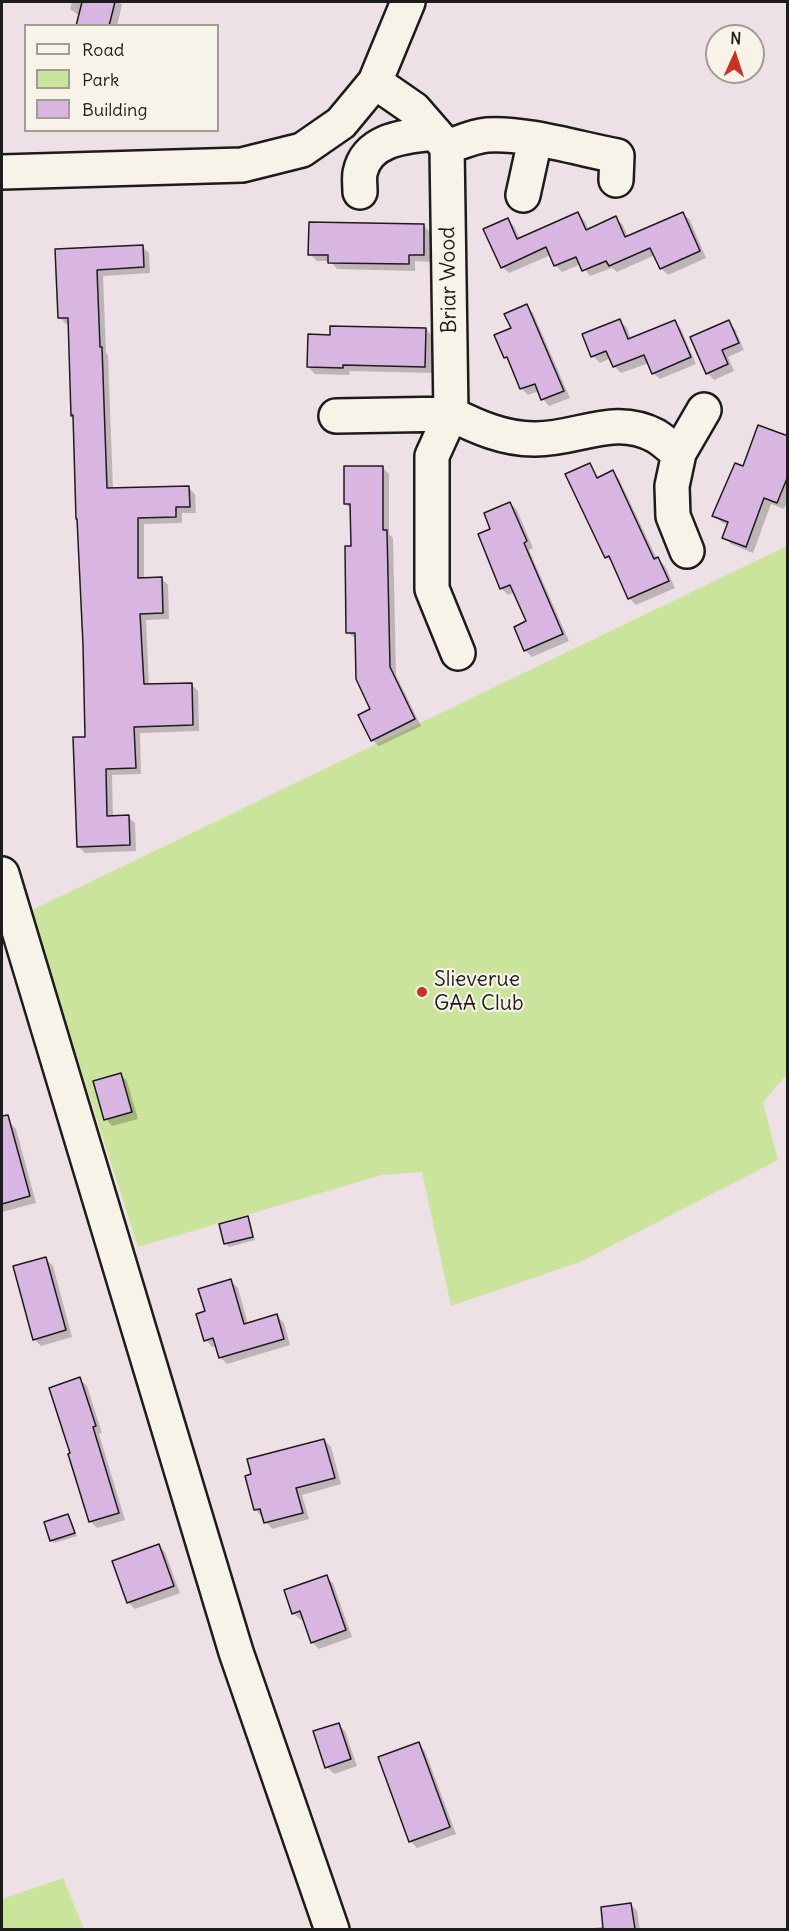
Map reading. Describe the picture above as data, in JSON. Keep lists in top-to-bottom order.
{
  "streets": {
    "street": ["Briar Wood"]
  },
  "places": ["Slieverue GAA Club"],
  "legend": ["Road", "Park", "Building"],
  "north": "top"
}
